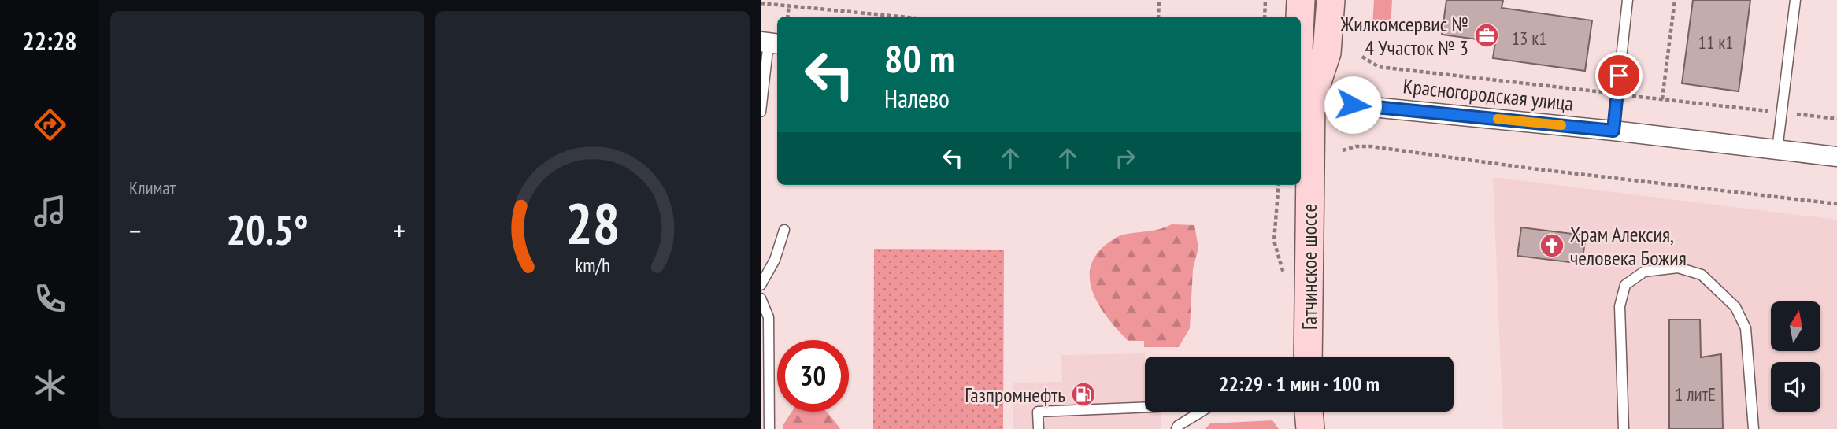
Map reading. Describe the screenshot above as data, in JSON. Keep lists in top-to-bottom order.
{
  "streets": {
    "main road": ["Гатчинское шоссе"],
    "street": ["Красногородская улица"]
  },
  "crossings": [
    ["Красногородская улица", "Гатчинское шоссе"]
  ],
  "places": {
    "office": ["Жилкомсервис № 4 Участок № 3"],
    "church": ["Храм Алексия, человека Божия"],
    "fuel station": ["Газпромнефть"]
  },
  "house_numbers": ["13 к1", "11 к1", "1 литЕ"],
  "north": "top",
  "page": {
    "tabs": "22:28",
    "tile": "Климат",
    "turn": ["80 m", "Налево"],
    "heat": ["−", "20.5°", "+"],
    "limit": "30",
    "trip": "22:29 · 1 мин · 100 m",
    "gauge": ["28", "km/h"]
  }
}
